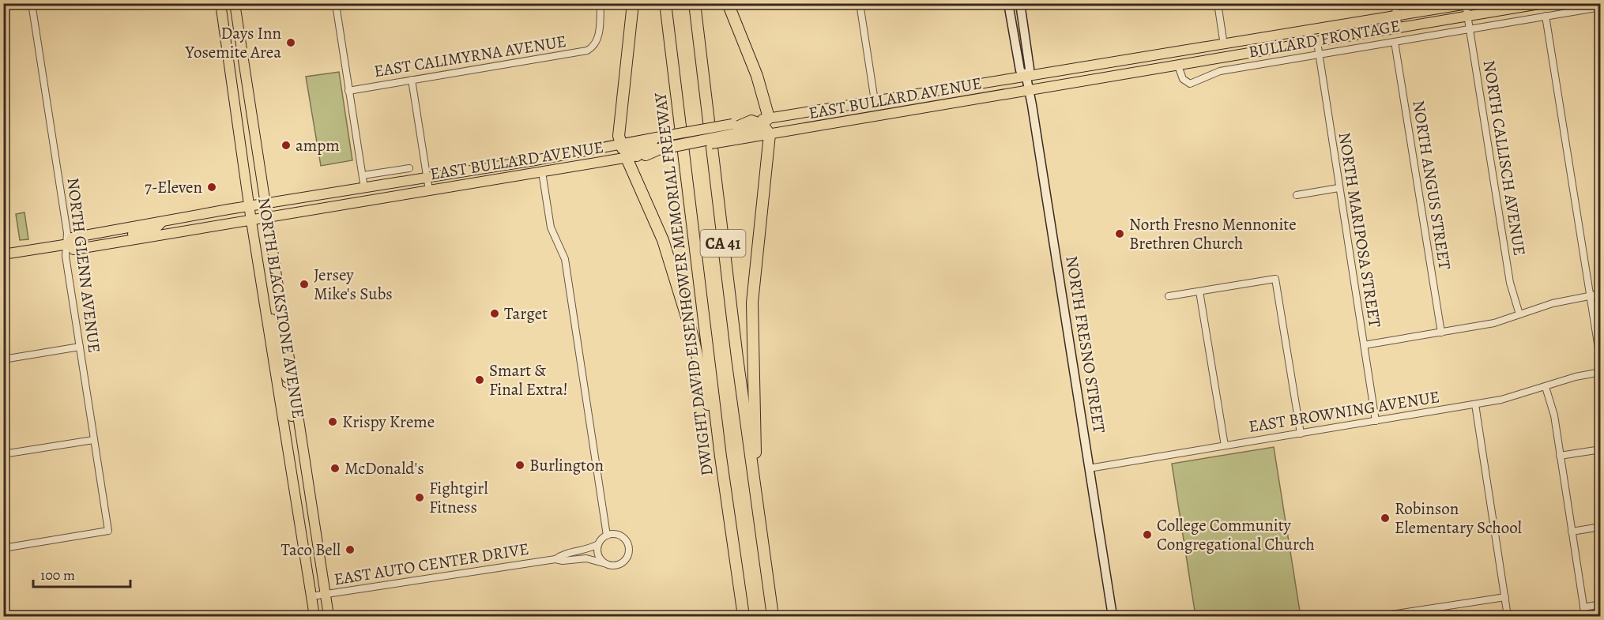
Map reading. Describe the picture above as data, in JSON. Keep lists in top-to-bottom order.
{
  "streets": {
    "highway": ["CA 41", "DWIGHT DAVID EISENHOWER MEMORIAL FREEWAY"],
    "main road": ["EAST BULLARD AVENUE", "NORTH BLACKSTONE AVENUE", "NORTH FRESNO STREET"],
    "street": [
      "BULLARD FRONTAGE",
      "EAST CALIMYRNA AVENUE",
      "NORTH CALLISCH AVENUE",
      "NORTH ANGUS STREET",
      "NORTH MARIPOSA STREET",
      "NORTH GLENN AVENUE",
      "EAST BROWNING AVENUE",
      "EAST AUTO CENTER DRIVE"
    ]
  },
  "crossings": [
    ["BULLARD FRONTAGE", "EAST BULLARD AVENUE"],
    ["BULLARD FRONTAGE", "NORTH CALLISCH AVENUE"],
    ["BULLARD FRONTAGE", "NORTH ANGUS STREET"],
    ["BULLARD FRONTAGE", "NORTH MARIPOSA STREET"],
    ["EAST BULLARD AVENUE", "NORTH CALLISCH AVENUE"],
    ["EAST BULLARD AVENUE", "NORTH MARIPOSA STREET"],
    ["EAST BULLARD AVENUE", "NORTH GLENN AVENUE"],
    ["EAST BULLARD AVENUE", "NORTH BLACKSTONE AVENUE"],
    ["EAST BULLARD AVENUE", "NORTH FRESNO STREET"],
    ["NORTH MARIPOSA STREET", "EAST BROWNING AVENUE"],
    ["NORTH BLACKSTONE AVENUE", "EAST AUTO CENTER DRIVE"],
    ["NORTH FRESNO STREET", "EAST BROWNING AVENUE"]
  ],
  "places": [
    "Days Inn Yosemite Area",
    "ampm",
    "7-Eleven",
    "North Fresno Mennonite Brethren Church",
    "Jersey Mike's Subs",
    "Target",
    "Smart & Final Extra!",
    "Krispy Kreme",
    "Burlington",
    "McDonald's",
    "Fightgirl Fitness",
    "Robinson Elementary School",
    "College Community Congregational Church",
    "Taco Bell"
  ],
  "scale_bar": "100 m"
}
